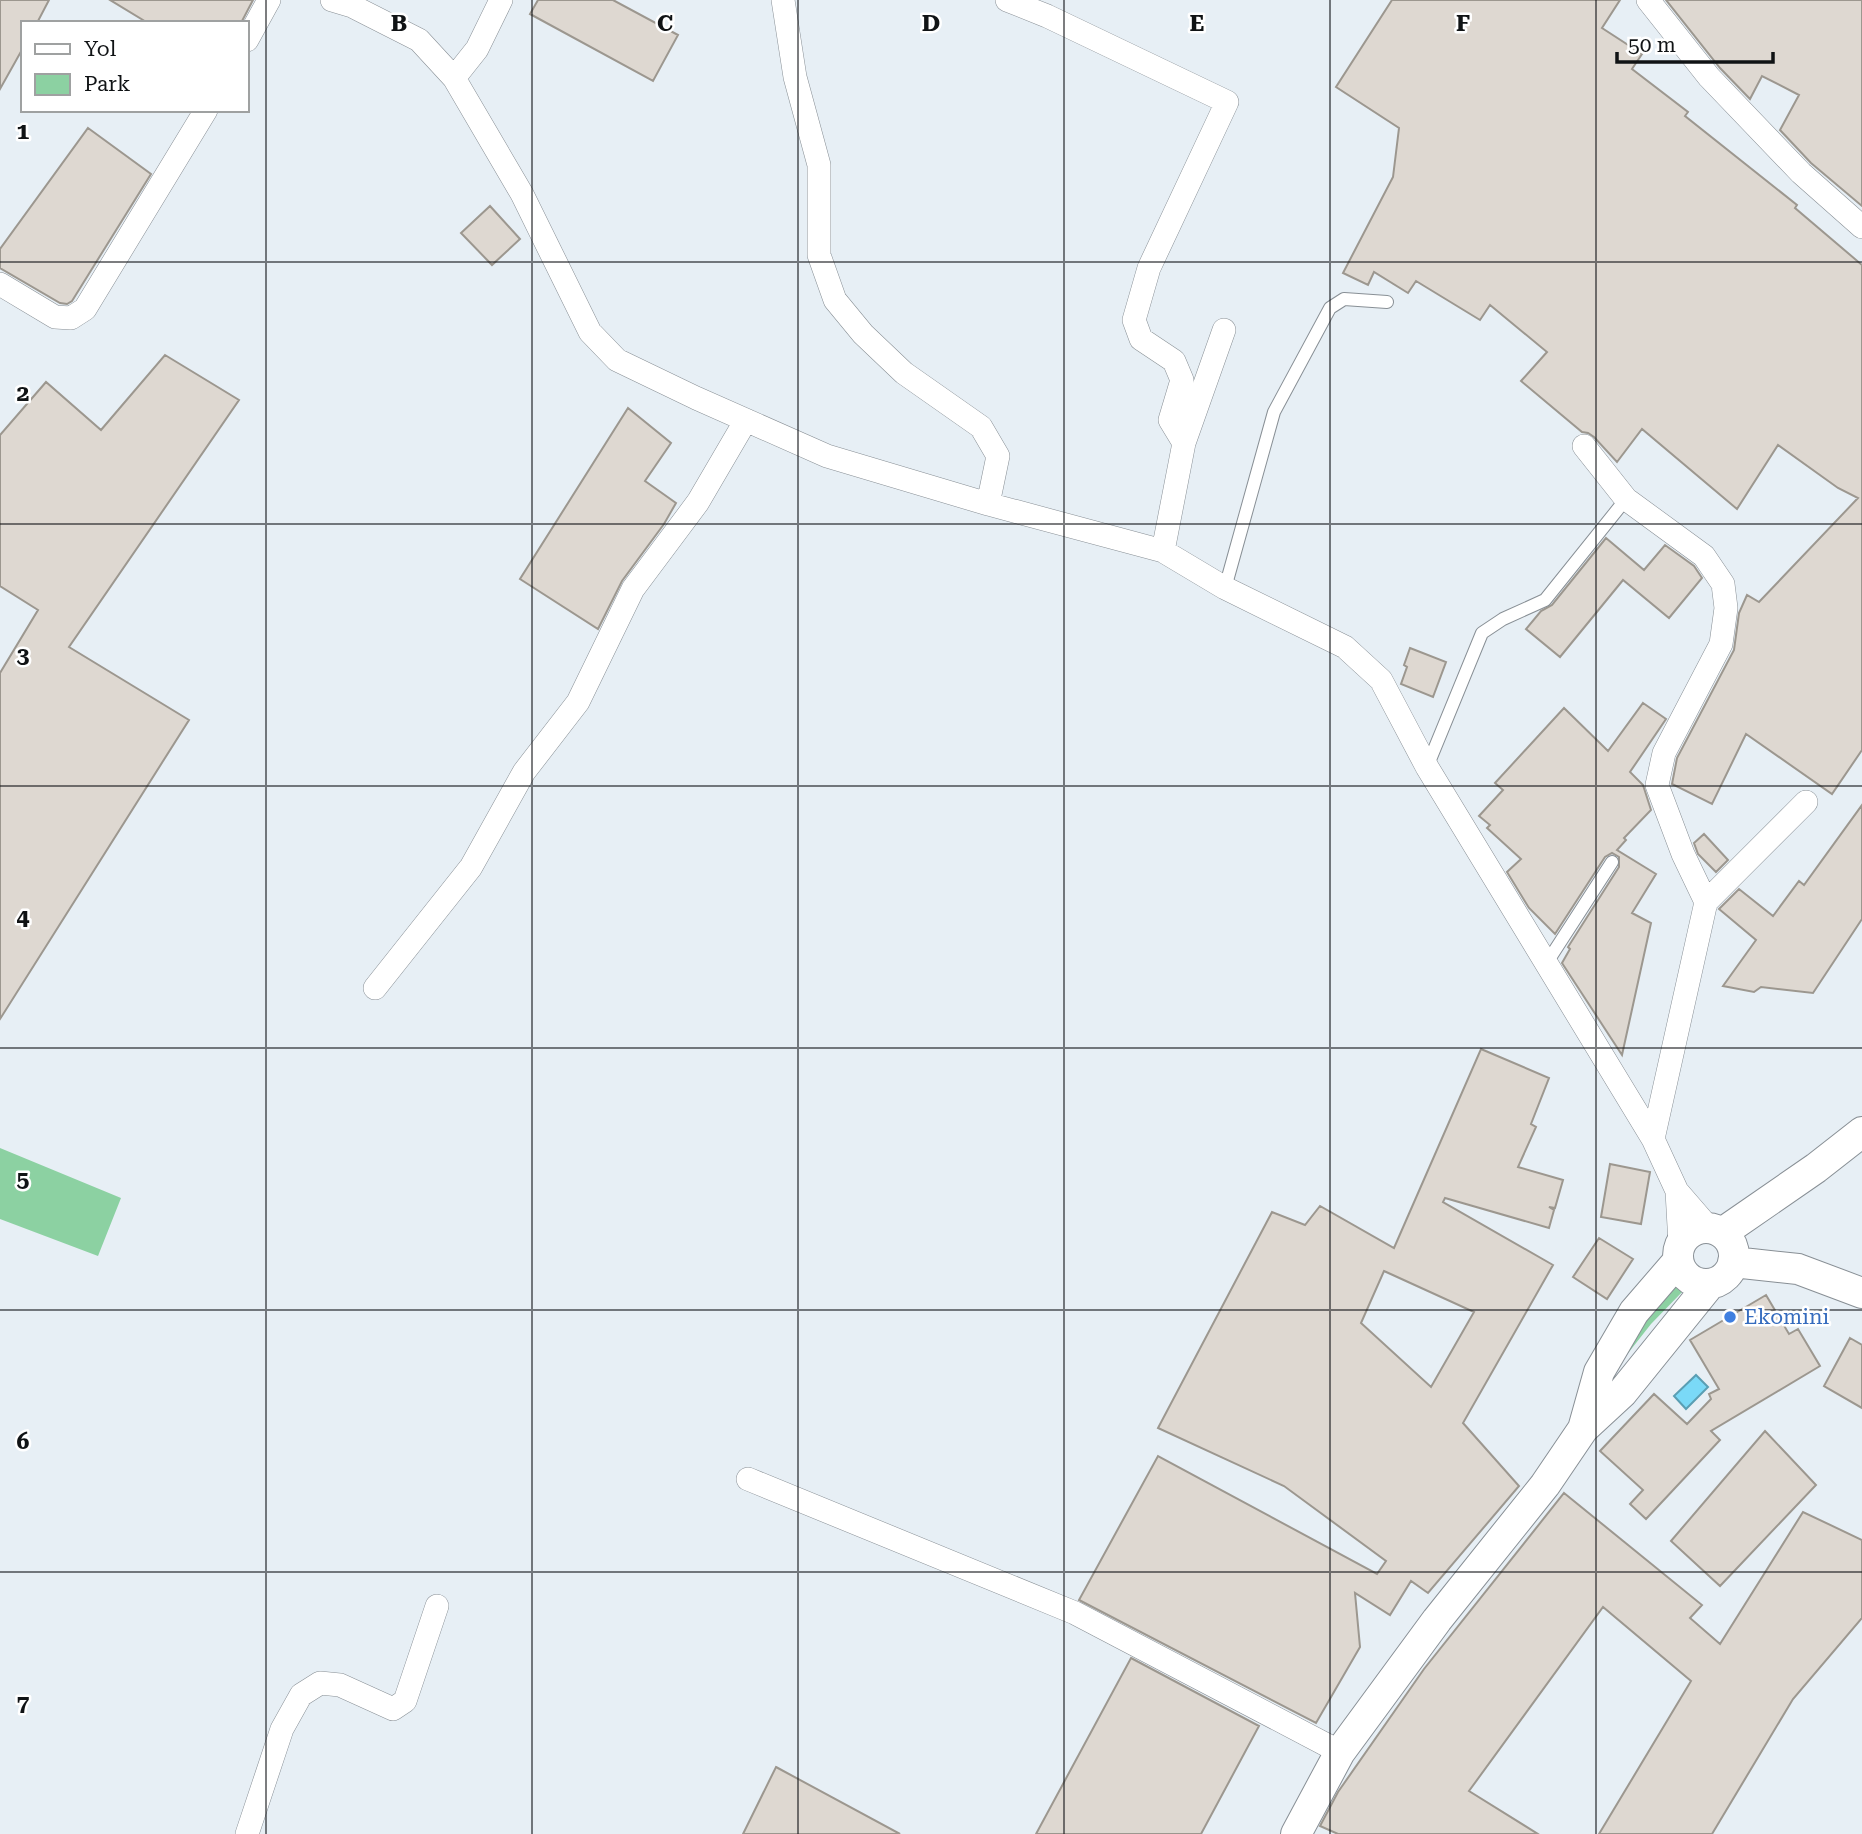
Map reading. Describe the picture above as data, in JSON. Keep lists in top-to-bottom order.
{
  "places": ["Ekomini"],
  "legend": ["Yol", "Park"],
  "scale_bar": "50 m",
  "grid": {
    "columns": [
      "B",
      "C",
      "D",
      "E",
      "F"
    ],
    "rows": [
      "1",
      "2",
      "3",
      "4",
      "5",
      "6",
      "7"
    ]
  }
}
